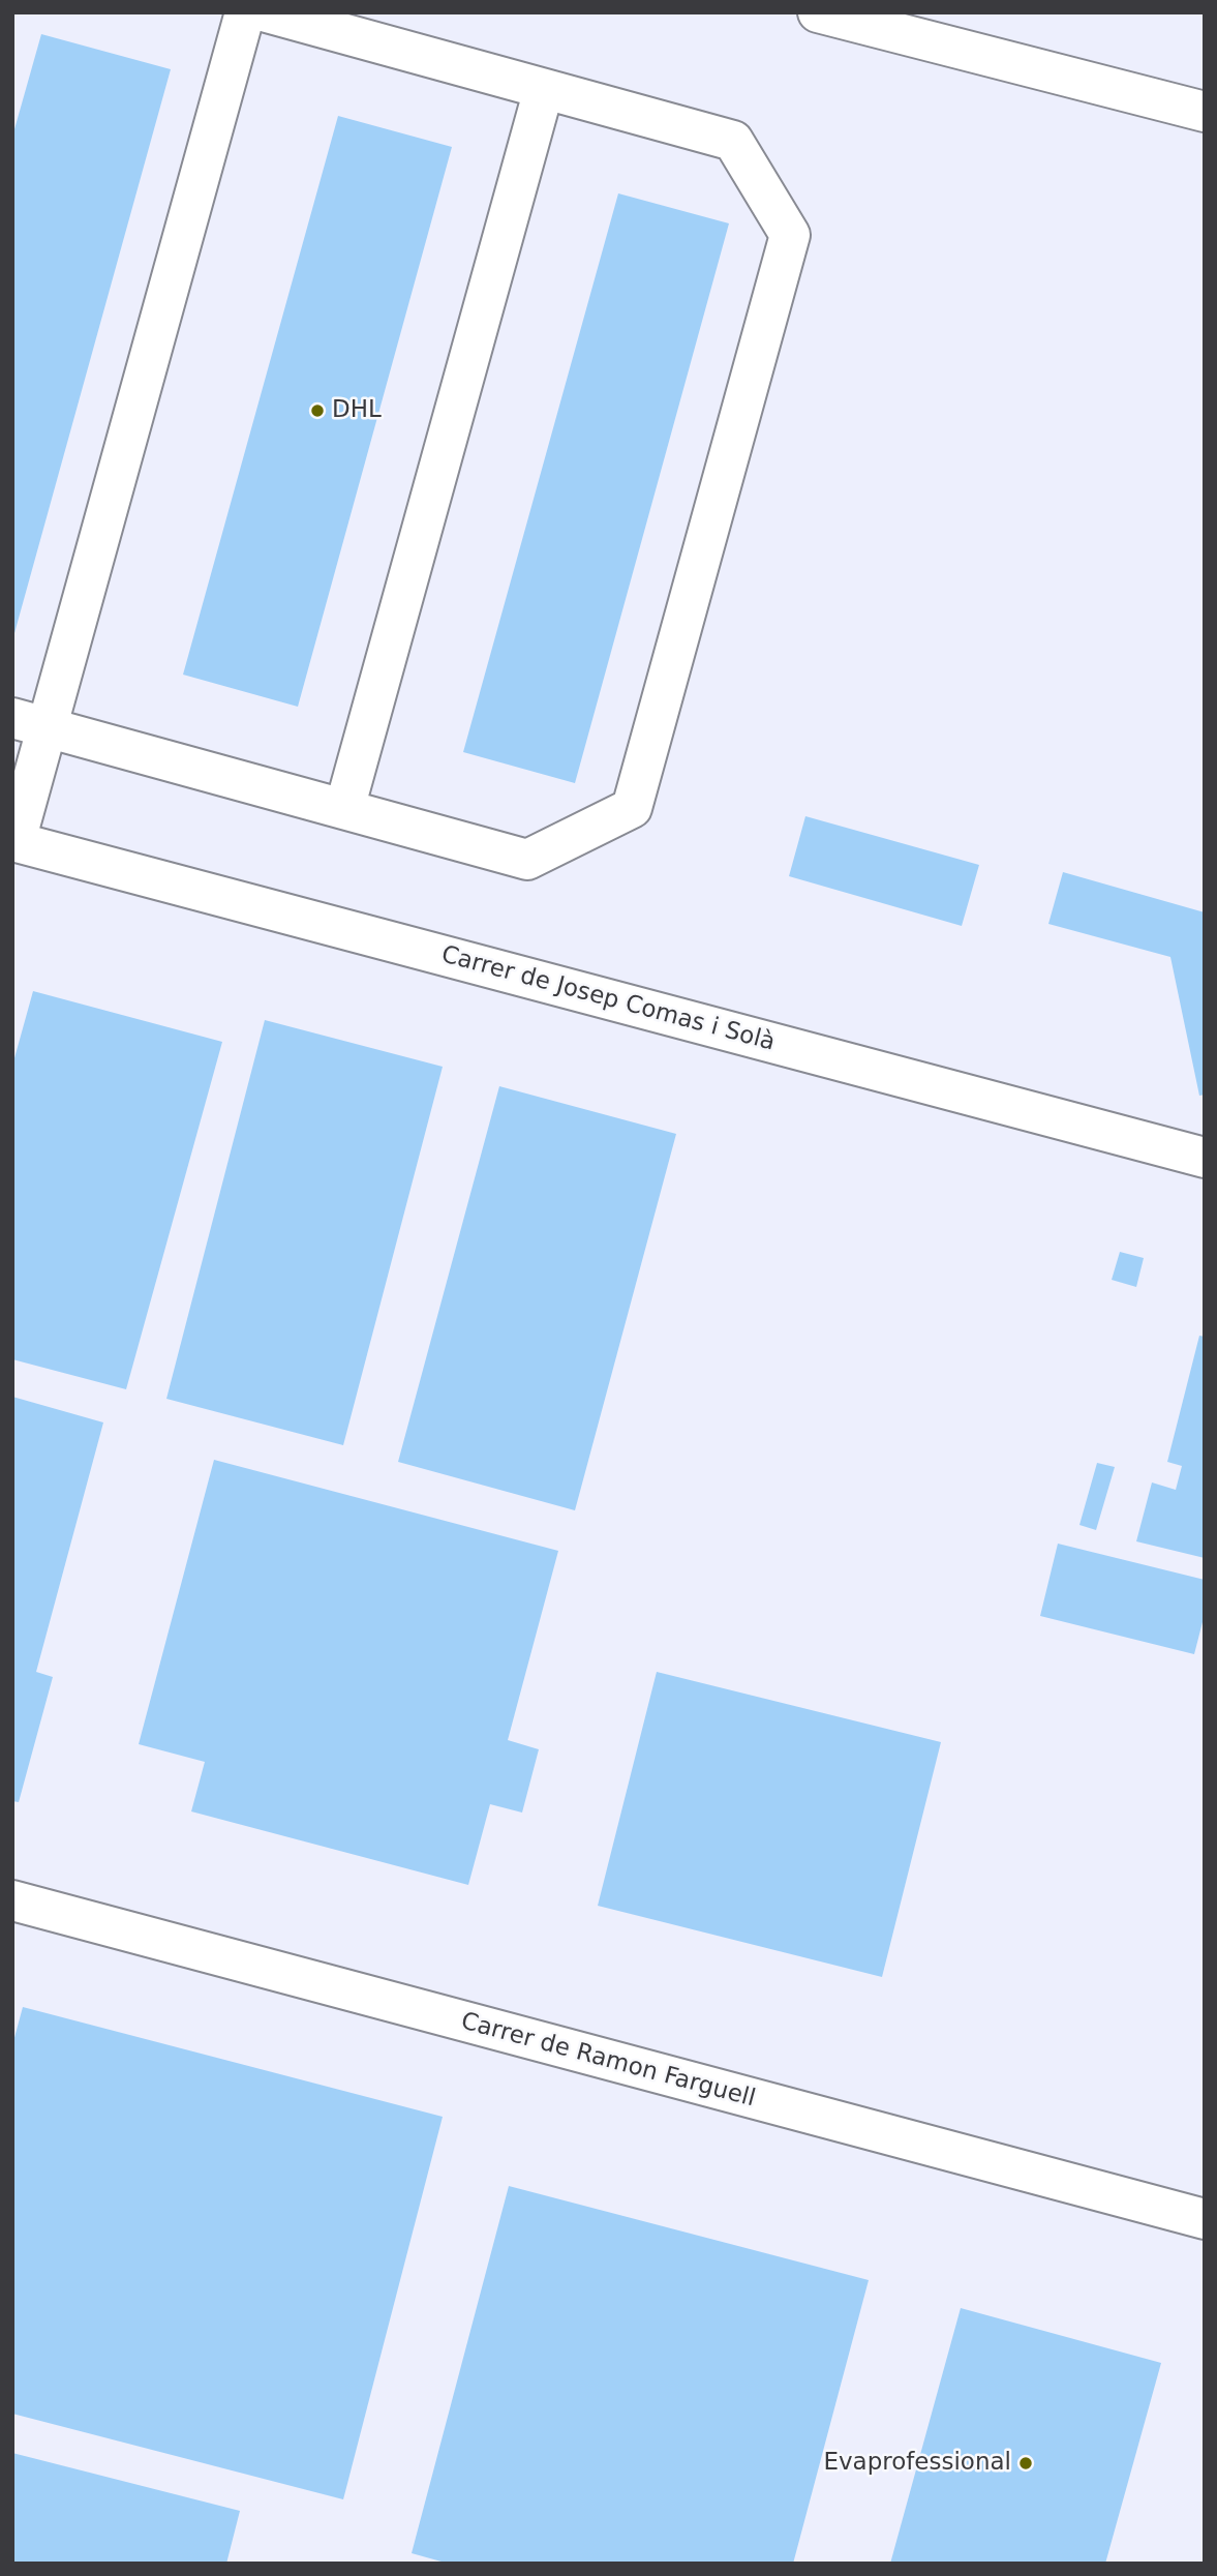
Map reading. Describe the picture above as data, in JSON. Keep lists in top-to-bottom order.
{
  "streets": {
    "street": ["Carrer de Josep Comas i Solà", "Carrer de Ramon Farguell"]
  },
  "places": ["DHL", "Evaprofessional"]
}
